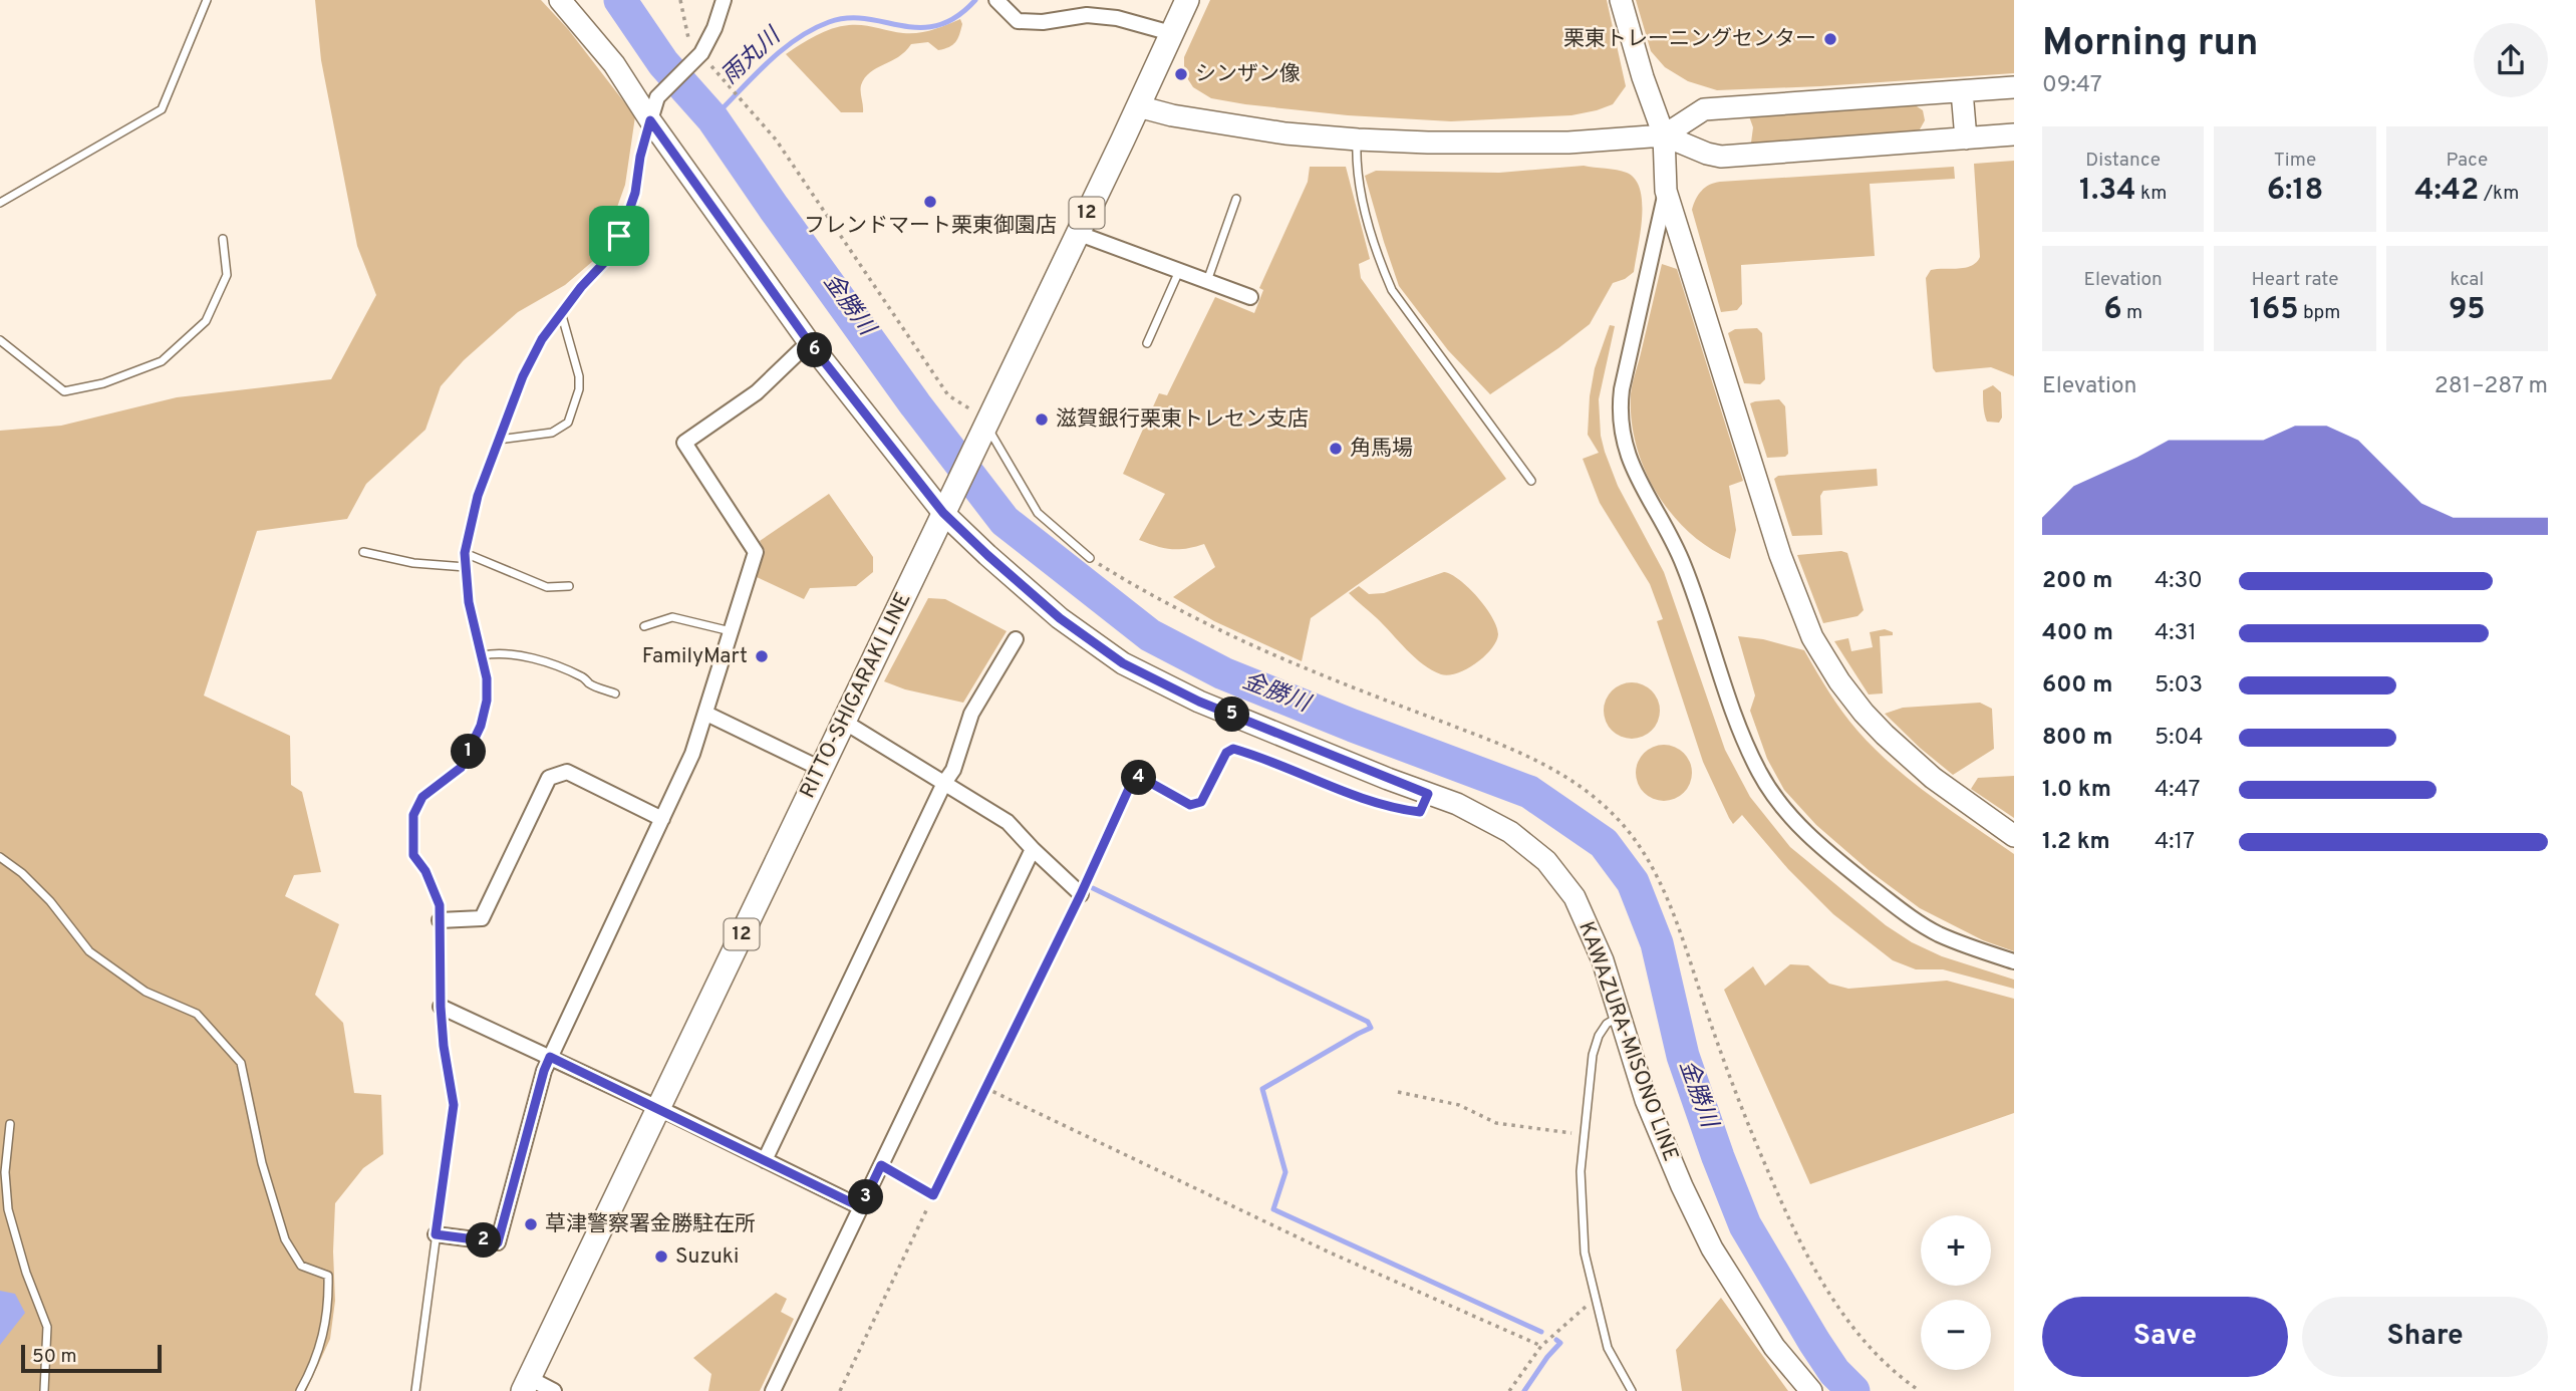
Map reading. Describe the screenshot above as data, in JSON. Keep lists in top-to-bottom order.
{
  "streets": {
    "main road": ["12", "RITTO-SHIGARAKI LINE"],
    "street": ["KAWAZURA-MISONO LINE"]
  },
  "crossings": [
    ["RITTO-SHIGARAKI LINE", "KAWAZURA-MISONO LINE"]
  ],
  "water": ["雨丸川", "金勝川"],
  "places": [
    "栗東トレーニングセンター",
    "シンザン像",
    "フレンドマート栗東御園店",
    "滋賀銀行栗東トレセン支店",
    "角馬場",
    "FamilyMart",
    "草津警察署金勝駐在所",
    "Suzuki"
  ],
  "scale_bar": "50 m",
  "page": {
    "heading": ["Morning run", "09:47"],
    "stats": [
      ["Distance", "1.34 km"],
      ["Time", "6:18"],
      ["Pace", "4:42 /km"],
      ["Elevation", "6 m"],
      ["Heart rate", "165 bpm"],
      ["kcal", "95"]
    ],
    "pins": [
      "6",
      "5",
      "1",
      "4",
      "3",
      "2"
    ],
    "chart": ["Elevation", "281–287 m"],
    "list": [
      {
        "name": "200 m",
        "note": "4:30"
      },
      {
        "name": "400 m",
        "note": "4:31"
      },
      {
        "name": "600 m",
        "note": "5:03"
      },
      {
        "name": "800 m",
        "note": "5:04"
      },
      {
        "name": "1.0 km",
        "note": "4:47"
      },
      {
        "name": "1.2 km",
        "note": "4:17"
      }
    ],
    "map_buttons": ["+", "−"],
    "buttons": ["Save", "Share"],
    "scale": "50 m"
  }
}
